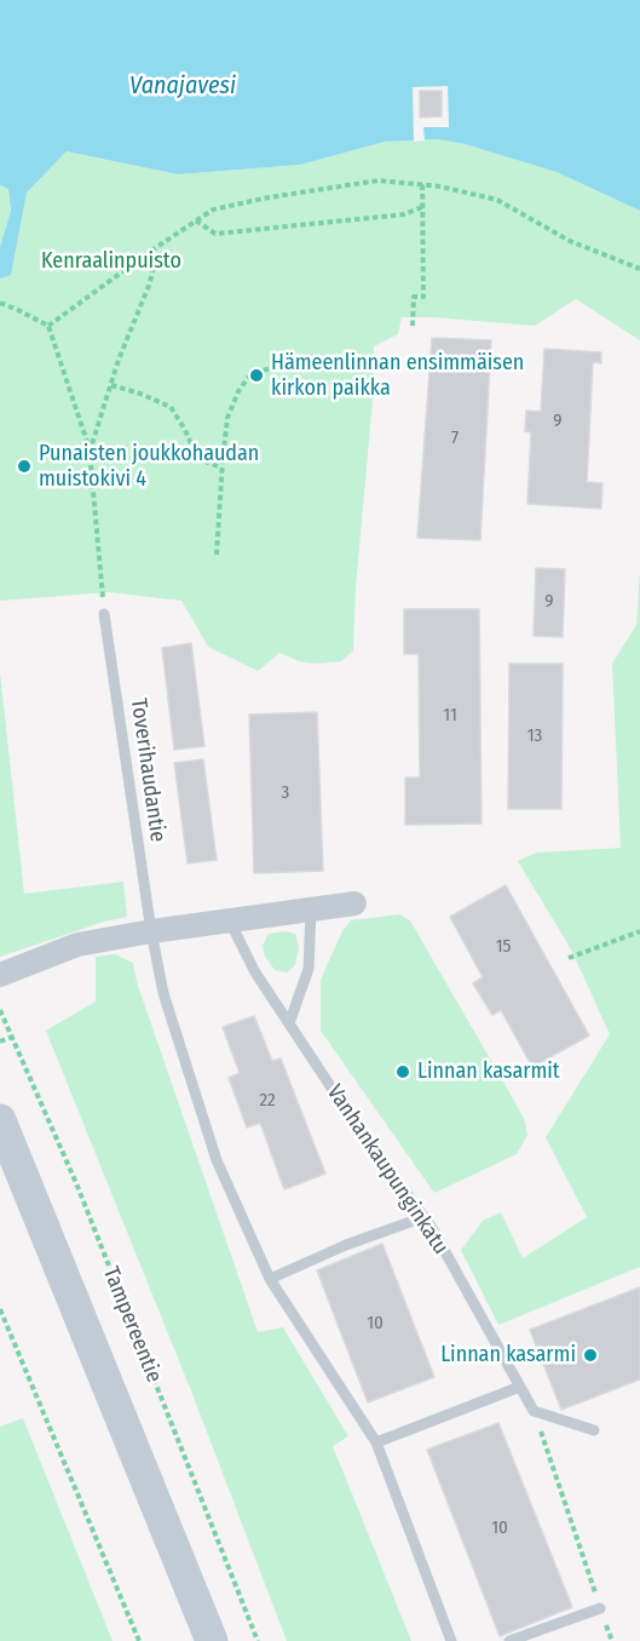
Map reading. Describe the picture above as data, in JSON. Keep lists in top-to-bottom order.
{
  "streets": {
    "main road": ["Tampereentie"],
    "lane": ["Toverihaudantie", "Vanhankaupunginkatu"]
  },
  "water": ["Vanajavesi"],
  "parks": ["Kenraalinpuisto"],
  "places": [
    "Hämeenlinnan ensimmäisen kirkon paikka",
    "Punaisten joukkohaudan muistokivi 4",
    "Linnan kasarmit",
    "Linnan kasarmi"
  ],
  "house_numbers": [
    "9",
    "7",
    "9",
    "11",
    "13",
    "3",
    "15",
    "22",
    "10",
    "10"
  ]
}
